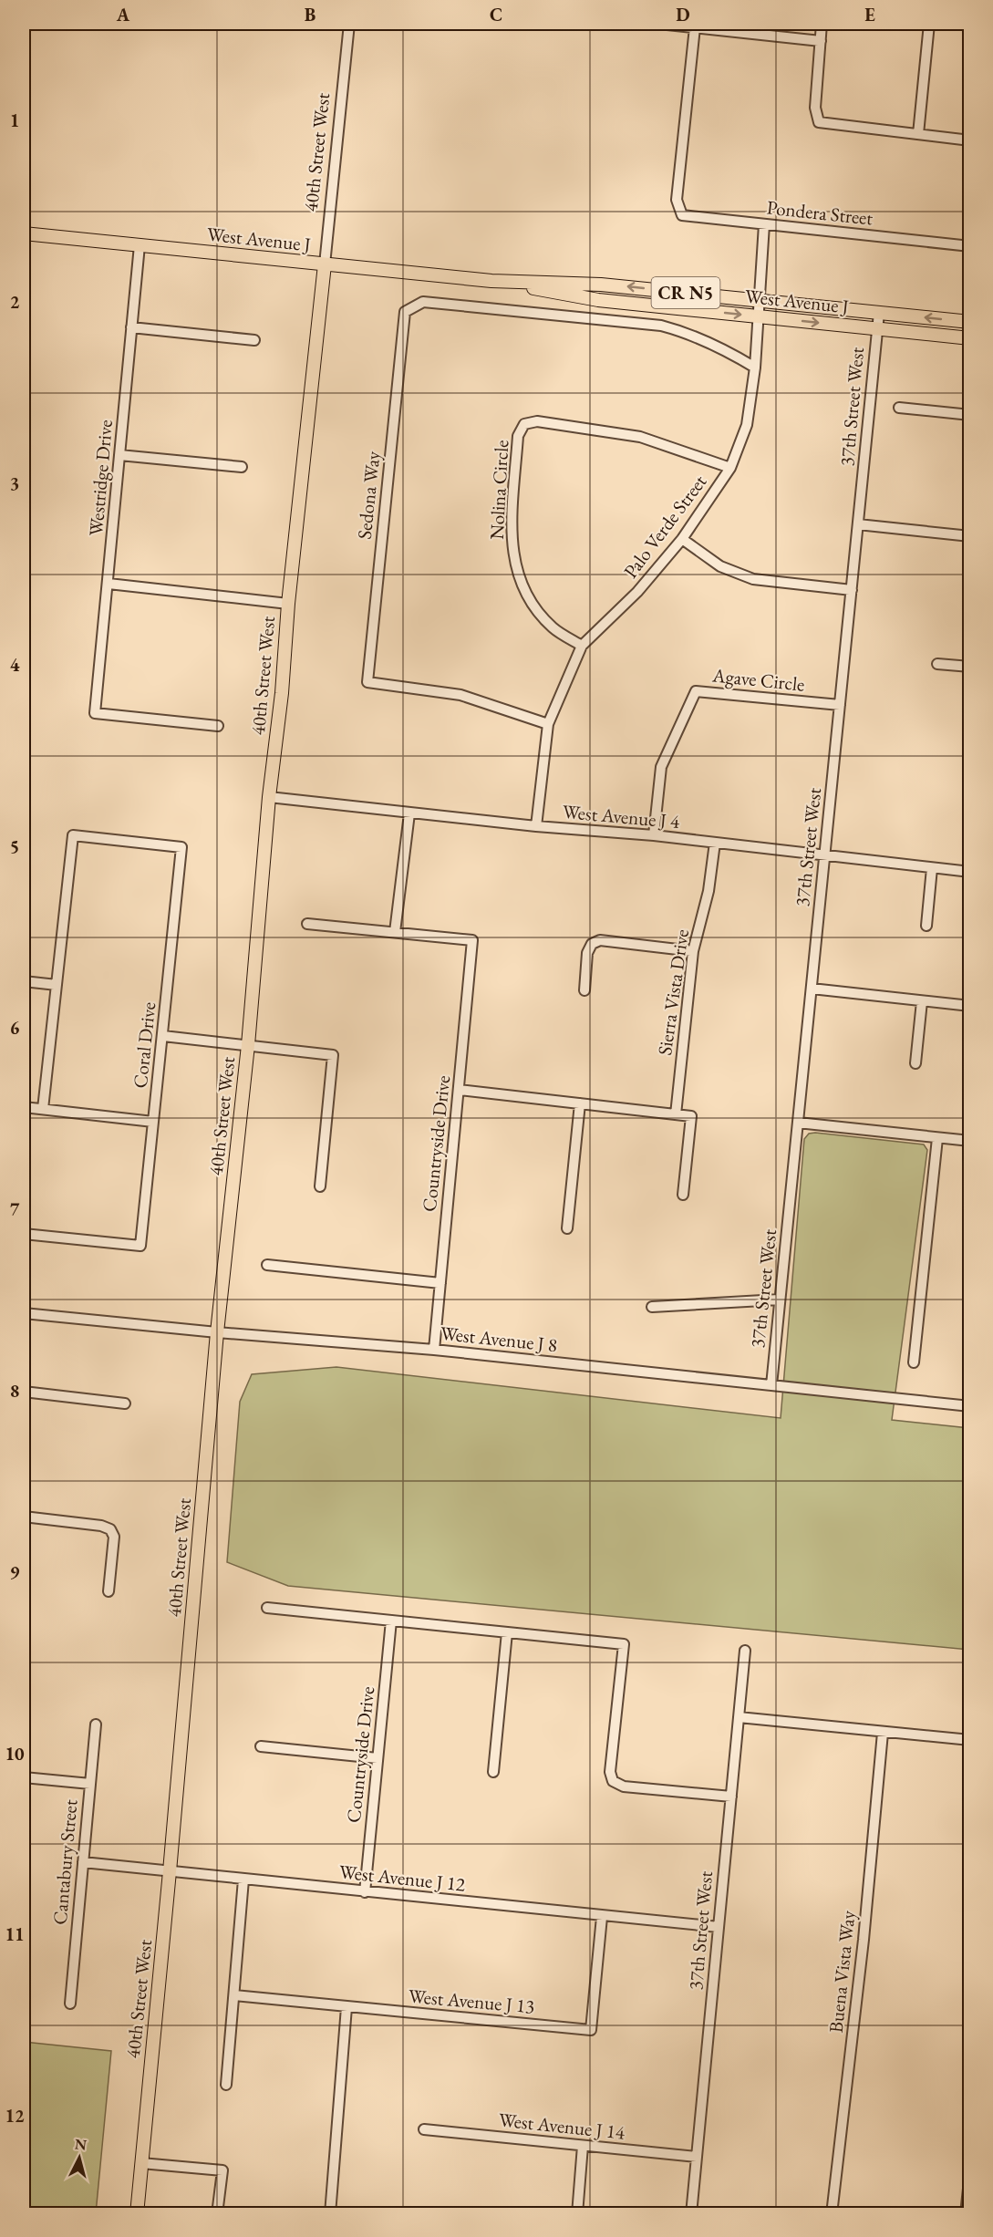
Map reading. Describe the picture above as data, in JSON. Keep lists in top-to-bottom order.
{
  "streets": {
    "main road": ["40th Street West", "West Avenue J", "CR N5"],
    "street": [
      "Pondera Street",
      "37th Street West",
      "Westridge Drive",
      "Nolina Circle",
      "Sedona Way",
      "Palo Verde Street",
      "Agave Circle",
      "West Avenue J 4",
      "Sierra Vista Drive",
      "Coral Drive",
      "Countryside Drive",
      "West Avenue J 8",
      "Cantabury Street",
      "West Avenue J 12",
      "Buena Vista Way",
      "West Avenue J 13",
      "West Avenue J 14"
    ]
  },
  "crossings": [
    ["40th Street West", "West Avenue J"],
    ["40th Street West", "West Avenue J 4"],
    ["40th Street West", "West Avenue J 8"],
    ["40th Street West", "West Avenue J 12"],
    ["Pondera Street", "Palo Verde Street"],
    ["West Avenue J", "37th Street West"],
    ["West Avenue J", "Westridge Drive"],
    ["West Avenue J", "Palo Verde Street"],
    ["37th Street West", "Agave Circle"],
    ["37th Street West", "West Avenue J 4"],
    ["37th Street West", "West Avenue J 8"],
    ["37th Street West", "West Avenue J 12"],
    ["37th Street West", "West Avenue J 14"],
    ["Nolina Circle", "Palo Verde Street"],
    ["Sedona Way", "Palo Verde Street"],
    ["Palo Verde Street", "West Avenue J 4"],
    ["Agave Circle", "West Avenue J 4"],
    ["West Avenue J 4", "Sierra Vista Drive"],
    ["Countryside Drive", "West Avenue J 8"],
    ["Countryside Drive", "West Avenue J 12"],
    ["Cantabury Street", "West Avenue J 12"],
    ["West Avenue J 12", "West Avenue J 13"]
  ],
  "north": "top",
  "grid": {
    "columns": [
      "A",
      "B",
      "C",
      "D",
      "E"
    ],
    "rows": [
      "1",
      "2",
      "3",
      "4",
      "5",
      "6",
      "7",
      "8",
      "9",
      "10",
      "11",
      "12"
    ]
  }
}
